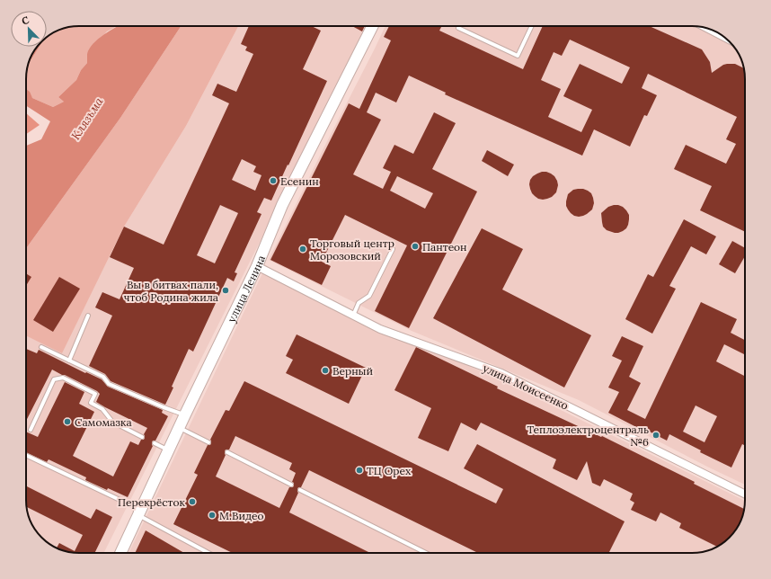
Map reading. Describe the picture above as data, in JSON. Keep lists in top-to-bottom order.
{
  "streets": {
    "main road": ["улица Ленина"],
    "street": ["улица Моисеенко"]
  },
  "crossings": [
    ["улица Ленина", "улица Моисеенко"]
  ],
  "water": ["Клязьма"],
  "places": [
    "Есенин",
    "Пантеон",
    "Торговый центр Морозовский",
    "Вы в битвах пали, чтоб Родина жила",
    "Верный",
    "Самомазка",
    "Теплоэлектроцентраль №6",
    "ТЦ Орех",
    "Перекрёсток",
    "М.Видео"
  ],
  "north": "top left"
}
